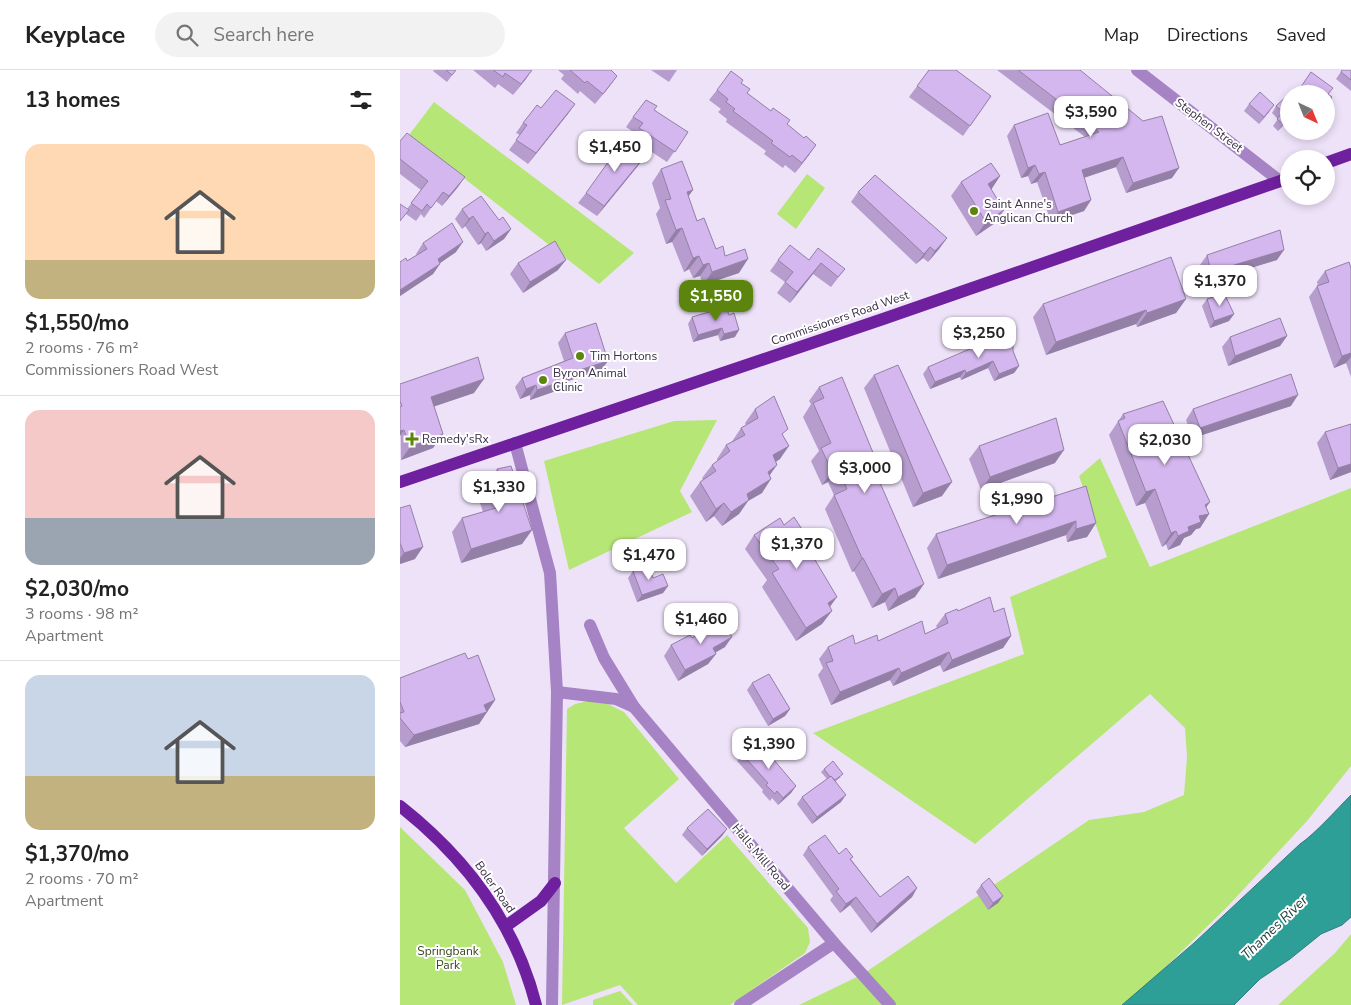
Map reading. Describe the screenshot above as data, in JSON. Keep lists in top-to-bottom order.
{
  "streets": {
    "main road": ["Commissioners Road West", "Boler Road"],
    "street": ["Stephen Street", "Halls Mill Road"]
  },
  "water": ["Thames River"],
  "parks": ["Springbank Park"],
  "places": {
    "other": ["Saint Anne's Anglican Church", "Tim Hortons", "Byron Animal Clinic"],
    "health": ["Remedy'sRx"]
  },
  "north": "bottom right",
  "page": {
    "header": "Keyplace",
    "search": "Search here",
    "nav": ["Map", "Directions", "Saved"],
    "heading": "13 homes",
    "price": [
      "$3,590",
      "$1,450",
      "$1,370",
      "$1,550",
      "$3,250",
      "$2,030",
      "$3,000",
      "$1,330",
      "$1,990",
      "$1,370",
      "$1,470",
      "$1,460",
      "$1,390"
    ],
    "list": [
      {
        "name": "$1,550/mo",
        "note": "2 rooms · 76 m² · Commissioners Road West"
      },
      {
        "name": "$2,030/mo",
        "note": "3 rooms · 98 m² · Apartment"
      },
      {
        "name": "$1,370/mo",
        "note": "2 rooms · 70 m² · Apartment"
      }
    ]
  }
}
